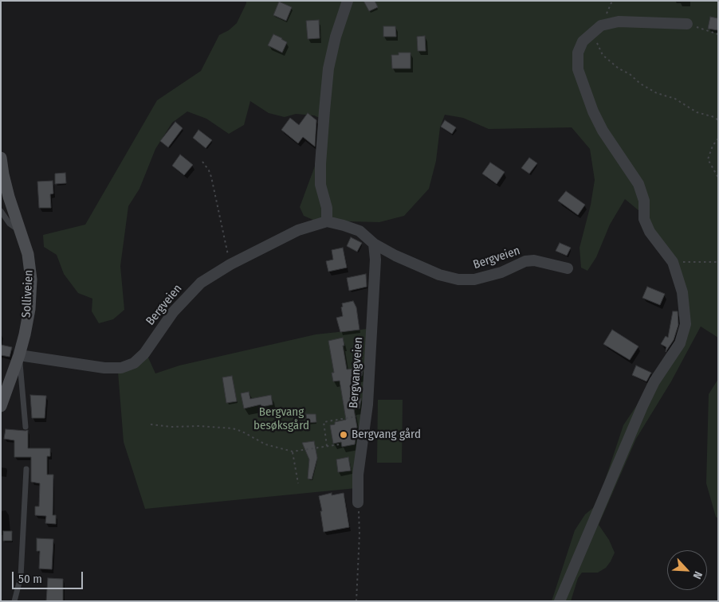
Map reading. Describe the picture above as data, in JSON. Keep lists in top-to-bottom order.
{
  "streets": {
    "street": ["Bergveien", "Solliveien", "Bergvangveien"]
  },
  "crossings": [
    ["Bergveien", "Solliveien"],
    ["Bergveien", "Bergvangveien"]
  ],
  "parks": ["Bergvang besøksgård"],
  "places": ["Bergvang gård"],
  "scale_bar": "50 m",
  "north": "bottom right"
}
